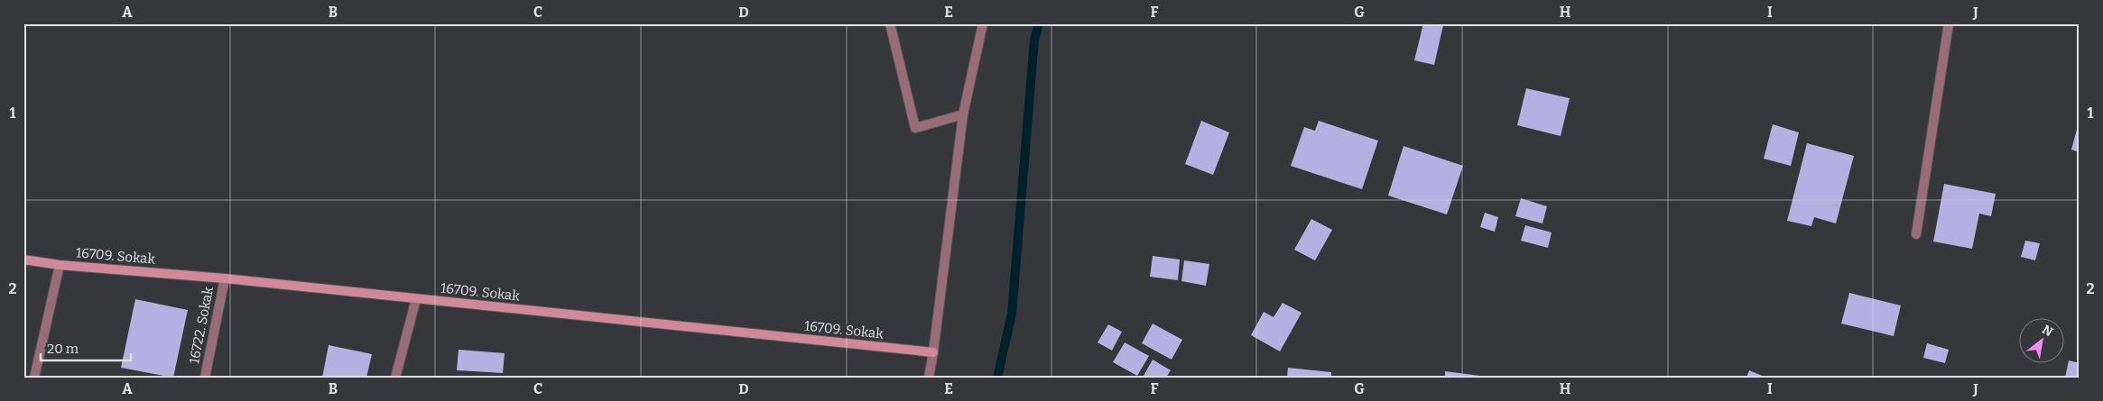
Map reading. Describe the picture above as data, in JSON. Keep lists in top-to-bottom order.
{
  "streets": {
    "street": ["16709. Sokak", "16722. Sokak"]
  },
  "crossings": [
    ["16709. Sokak", "16722. Sokak"]
  ],
  "scale_bar": "20 m",
  "north": "top right",
  "grid": {
    "columns": [
      "A",
      "B",
      "C",
      "D",
      "E",
      "F",
      "G",
      "H",
      "I",
      "J"
    ],
    "rows": ["1", "2"]
  }
}
